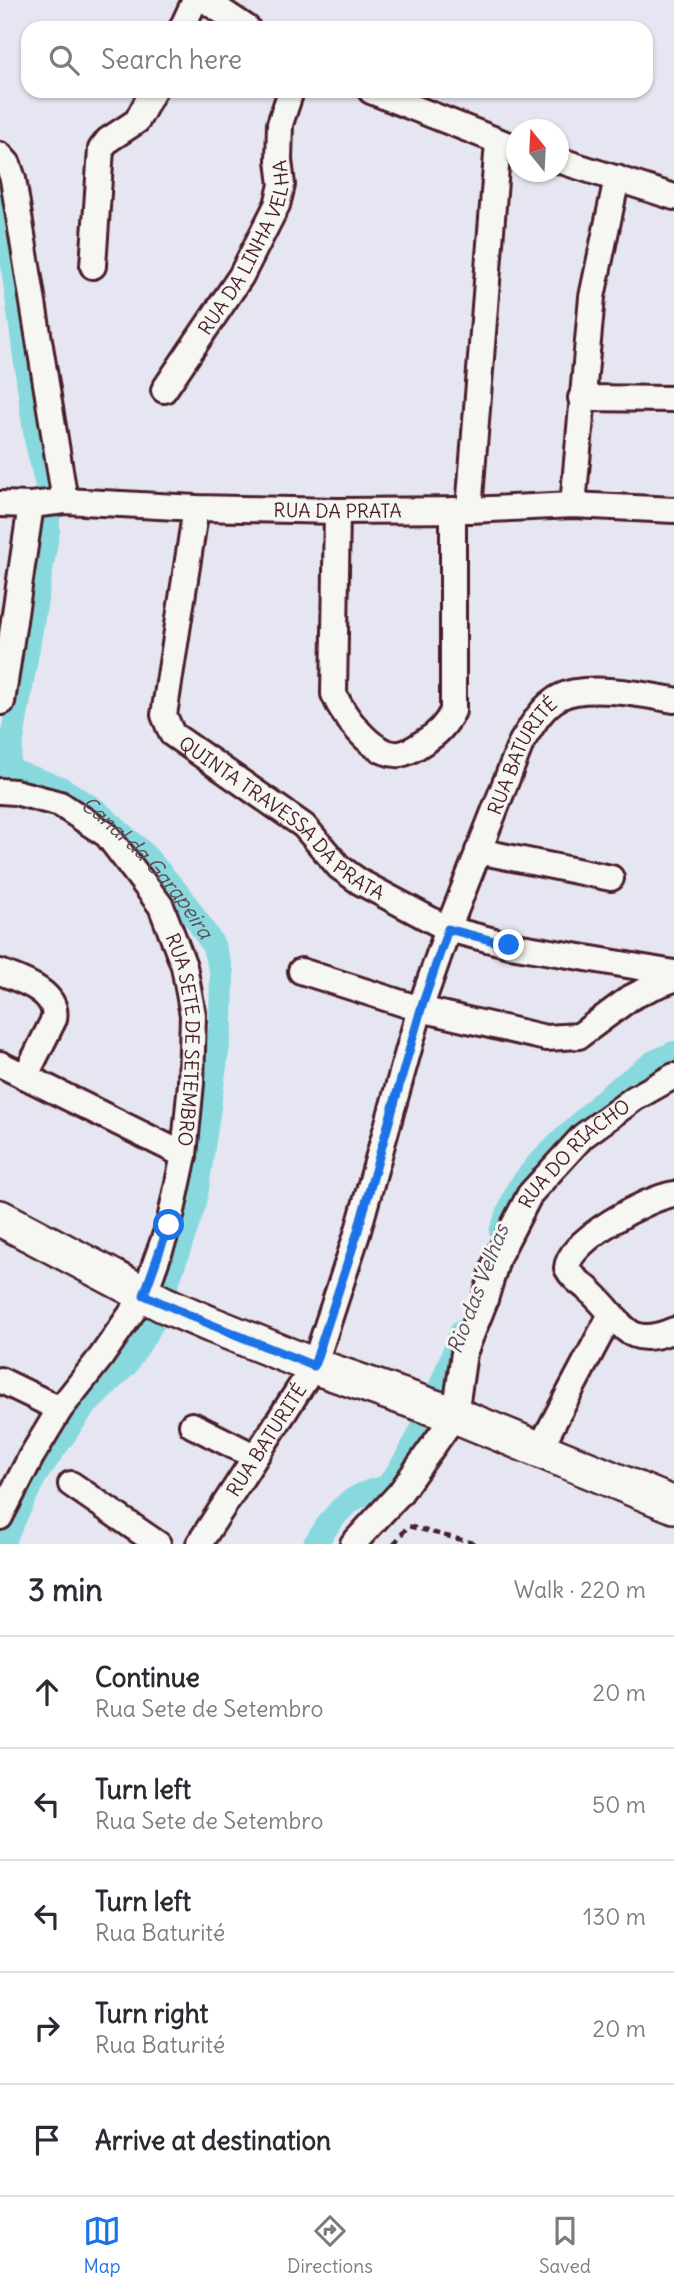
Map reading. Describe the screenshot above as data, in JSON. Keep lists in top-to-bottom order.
{
  "streets": {
    "street": [
      "RUA DA LINHA VELHA",
      "RUA DA PRATA",
      "RUA BATURITÉ",
      "QUINTA TRAVESSA DA PRATA",
      "RUA SETE DE SETEMBRO",
      "RUA DO RIACHO"
    ]
  },
  "crossings": [
    ["RUA DA PRATA", "QUINTA TRAVESSA DA PRATA"],
    ["RUA BATURITÉ", "QUINTA TRAVESSA DA PRATA"]
  ],
  "water": ["Canal da Garapeira", "Rio das Velhas"],
  "north": "top",
  "page": {
    "search": "Search here",
    "heading": ["3 min", "Walk · 220 m"],
    "list": [
      ["Continue", "Rua Sete de Setembro", "20 m"],
      ["Turn left", "Rua Sete de Setembro", "50 m"],
      ["Turn left", "Rua Baturité", "130 m"],
      ["Turn right", "Rua Baturité", "20 m"],
      "Arrive at destination"
    ],
    "nav": ["Map", "Directions", "Saved"]
  }
}
